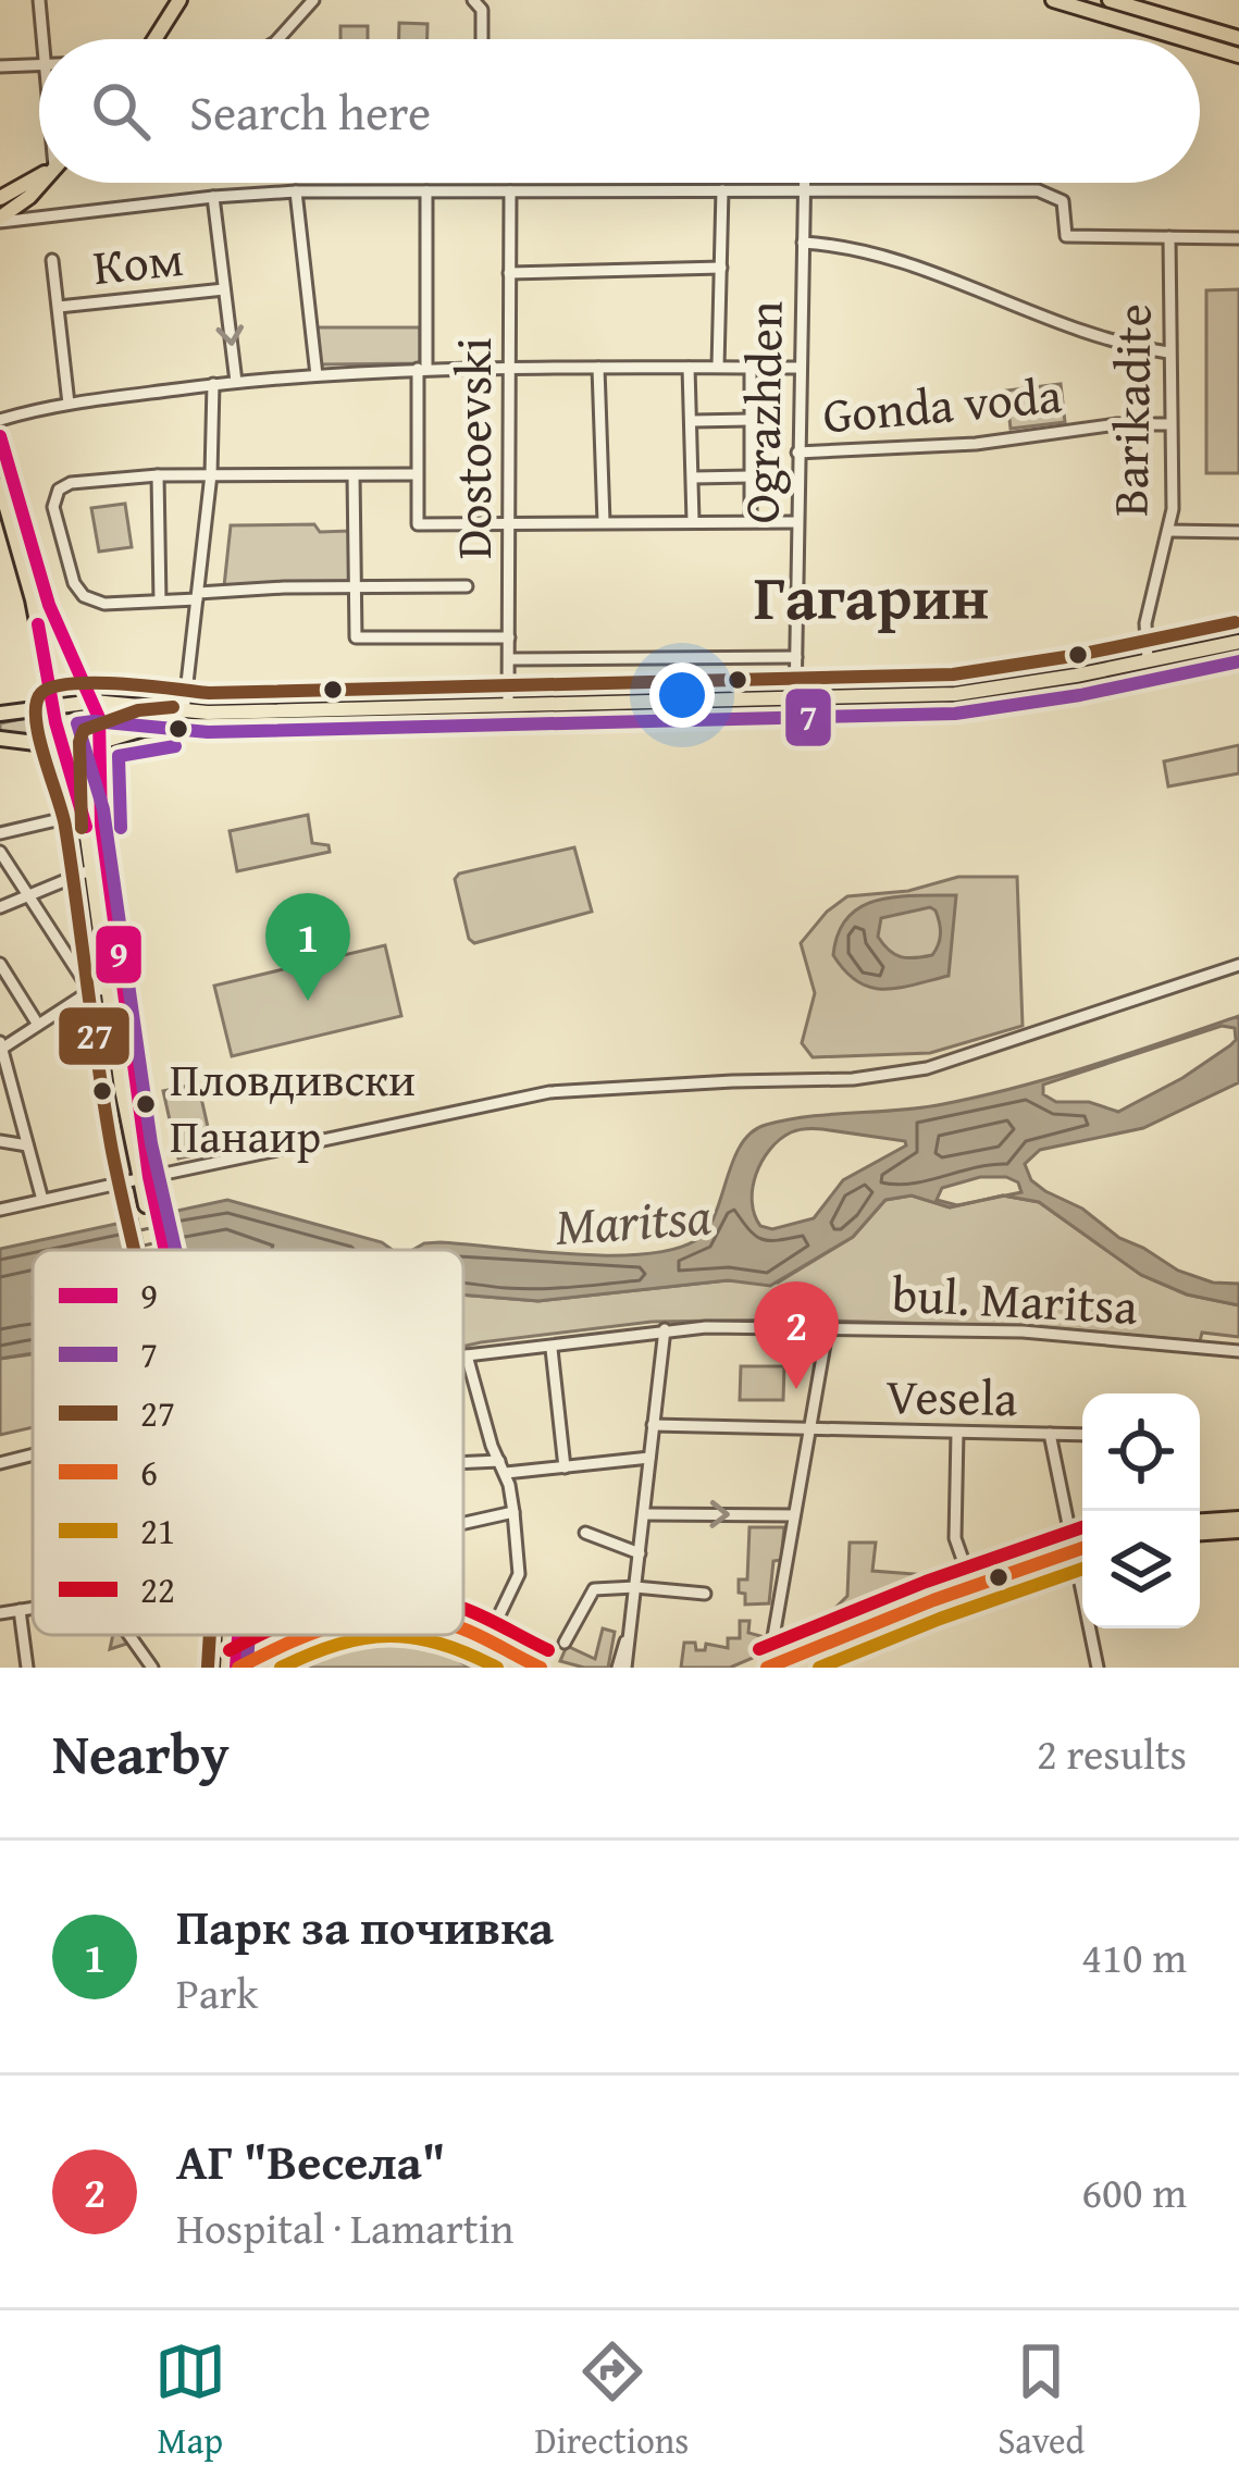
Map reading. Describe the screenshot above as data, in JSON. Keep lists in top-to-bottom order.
{
  "streets": {
    "street": [
      "Ком",
      "Gonda voda",
      "Barikadite",
      "Ograzhden",
      "Dostoevski",
      "bul. Maritsa",
      "Vesela"
    ]
  },
  "crossings": [
    ["Gonda voda", "Barikadite"],
    ["Gonda voda", "Ograzhden"]
  ],
  "districts": ["Гагарин"],
  "water": ["Maritsa"],
  "places": ["Пловдивски Панаир"],
  "lines": [
    "transit line 9",
    "transit line 27",
    "transit line 7",
    "transit line 22",
    "transit line 6",
    "transit line 21"
  ],
  "legend": [
    "9",
    "7",
    "27",
    "6",
    "21",
    "22"
  ],
  "page": {
    "search": "Search here",
    "pins": ["1", "2"],
    "heading": ["Nearby", "2 results"],
    "list": [
      {
        "mark": "1",
        "name": "Парк за почивка",
        "note": "Park",
        "value": "410 m"
      },
      {
        "mark": "2",
        "name": "АГ \"Весела\"",
        "note": "Hospital · Lamartin",
        "value": "600 m"
      }
    ],
    "nav": ["Map", "Directions", "Saved"]
  }
}
